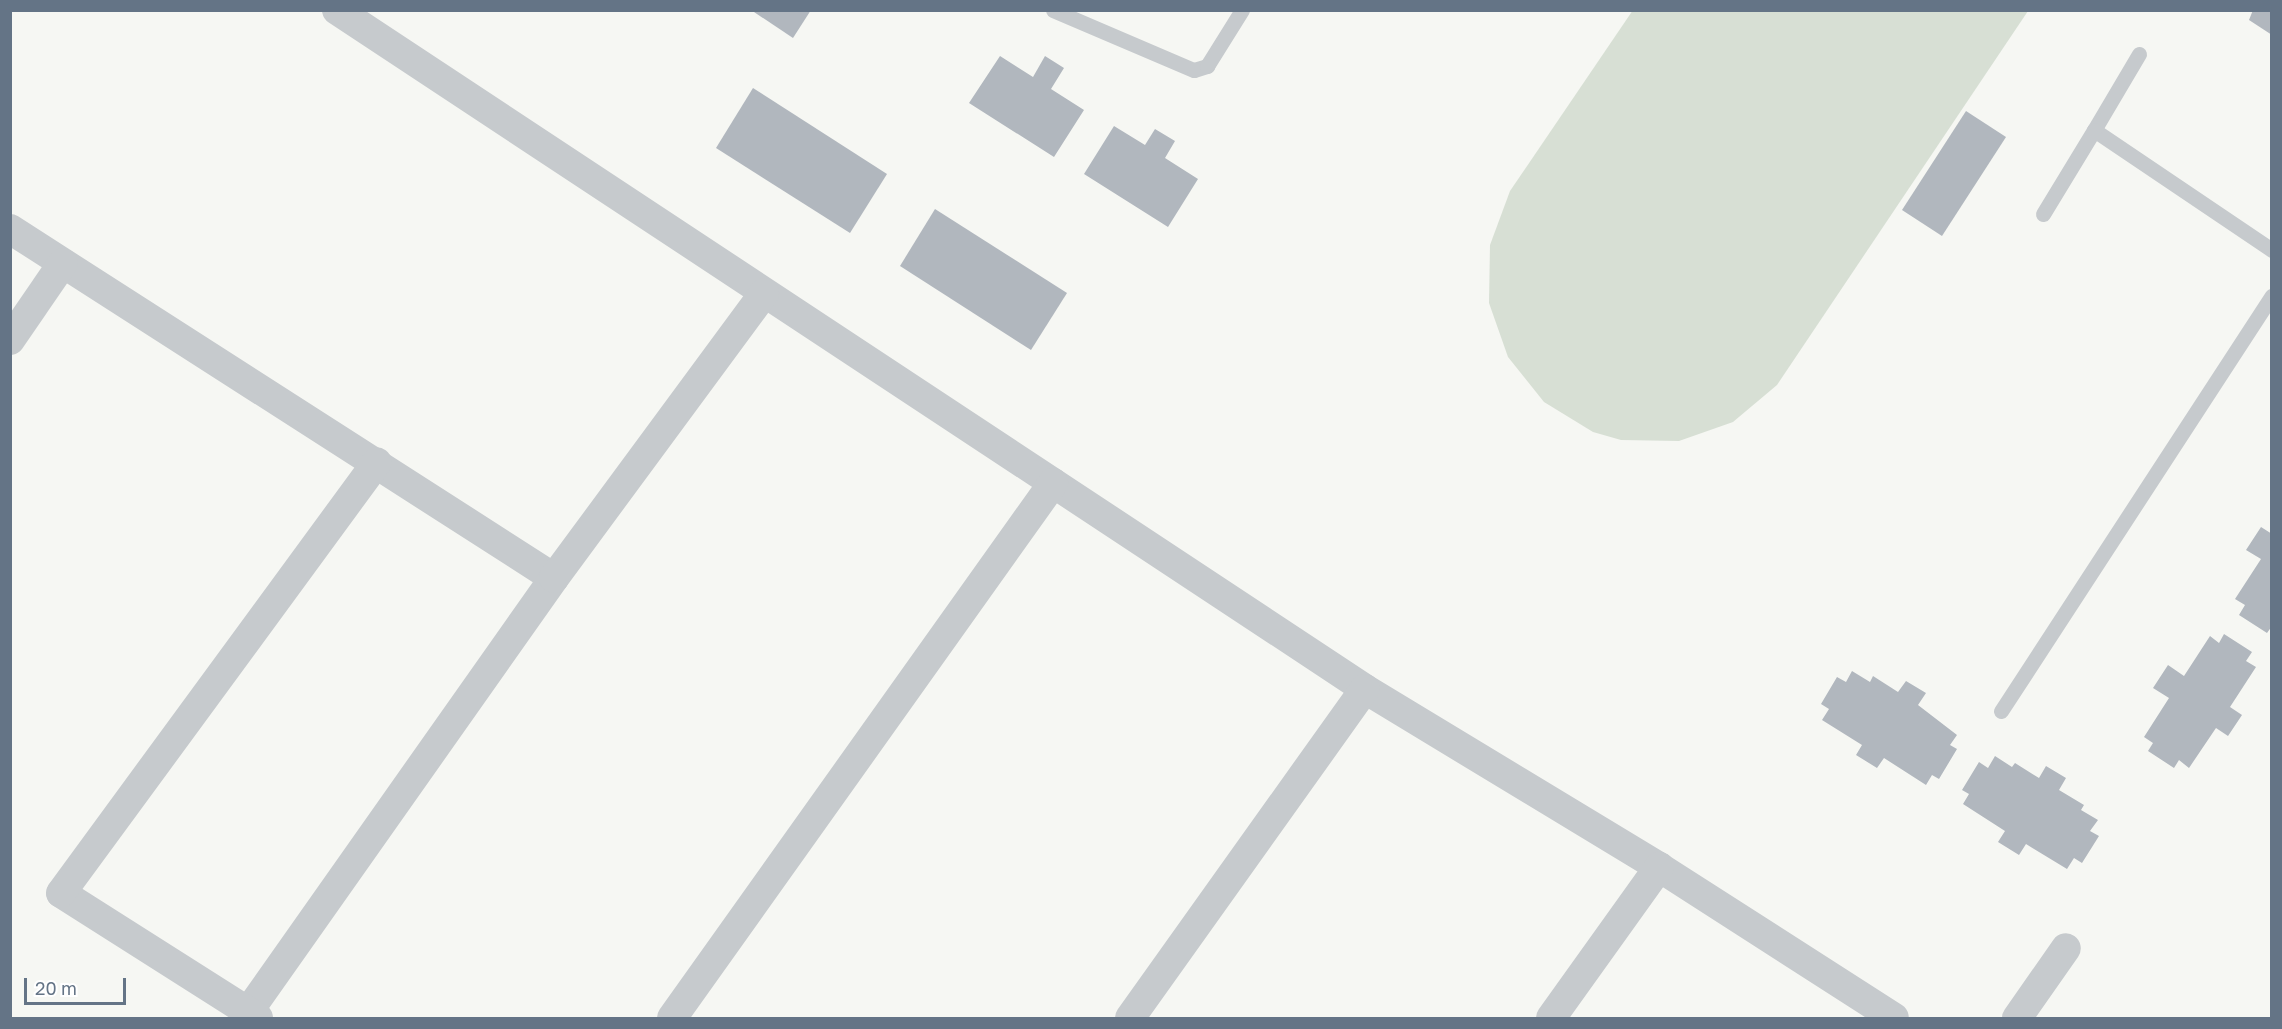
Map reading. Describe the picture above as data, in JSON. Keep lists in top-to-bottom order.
{
  "scale_bar": "20 m"
}
